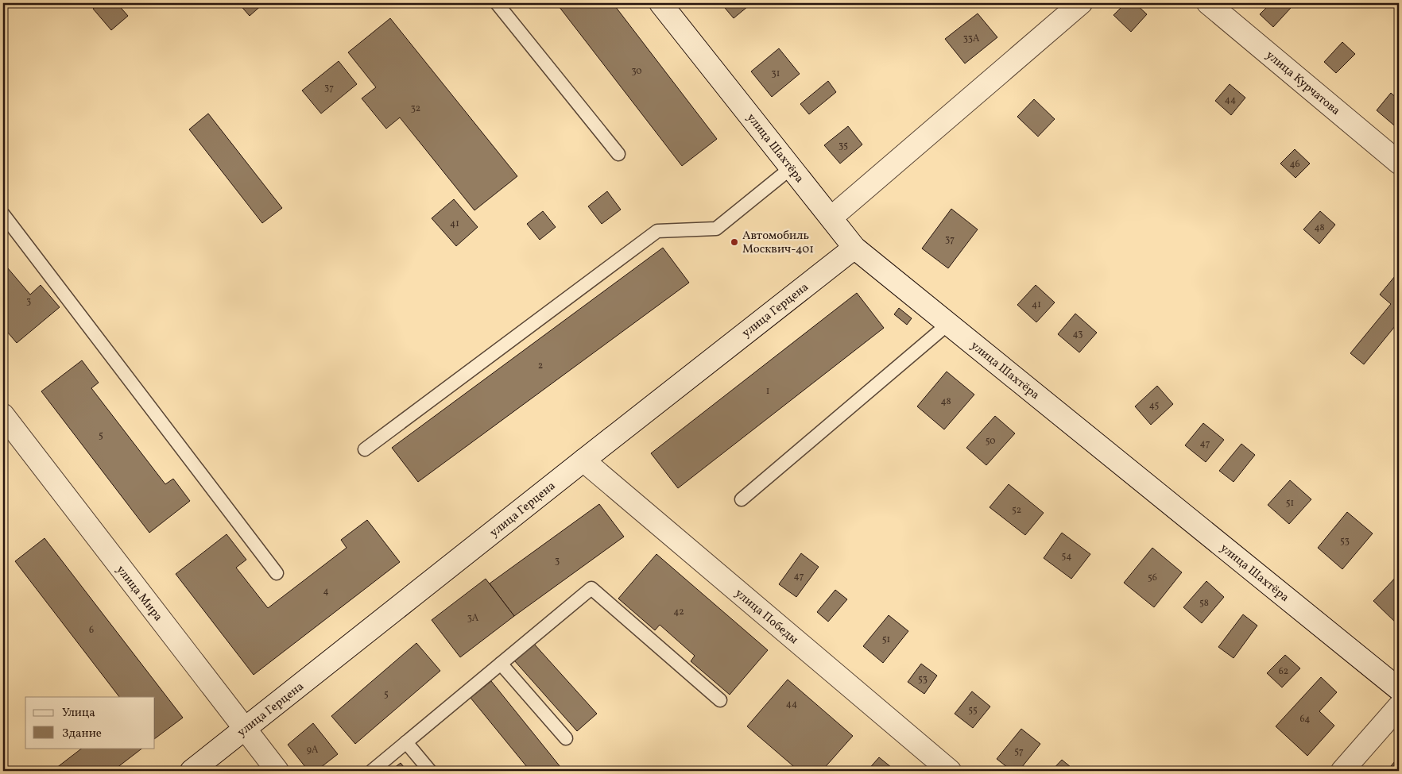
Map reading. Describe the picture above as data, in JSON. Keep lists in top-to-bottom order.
{
  "streets": {
    "street": [
      "улица Курчатова",
      "улица Шахтёра",
      "улица Герцена",
      "улица Мира",
      "улица Победы"
    ]
  },
  "crossings": [
    ["улица Шахтёра", "улица Герцена"],
    ["улица Герцена", "улица Мира"],
    ["улица Герцена", "улица Победы"]
  ],
  "places": ["Автомобиль Москвич-401"],
  "house_numbers": [
    "33А",
    "30",
    "31",
    "37",
    "44",
    "32",
    "35",
    "46",
    "41",
    "48",
    "37",
    "3",
    "41",
    "43",
    "2",
    "1",
    "48",
    "45",
    "5",
    "50",
    "47",
    "51",
    "52",
    "53",
    "54",
    "3",
    "47",
    "56",
    "4",
    "58",
    "42",
    "3А",
    "6",
    "51",
    "62",
    "53",
    "5",
    "44",
    "55",
    "64",
    "9А",
    "57"
  ],
  "legend": ["Улица", "Здание"]
}
